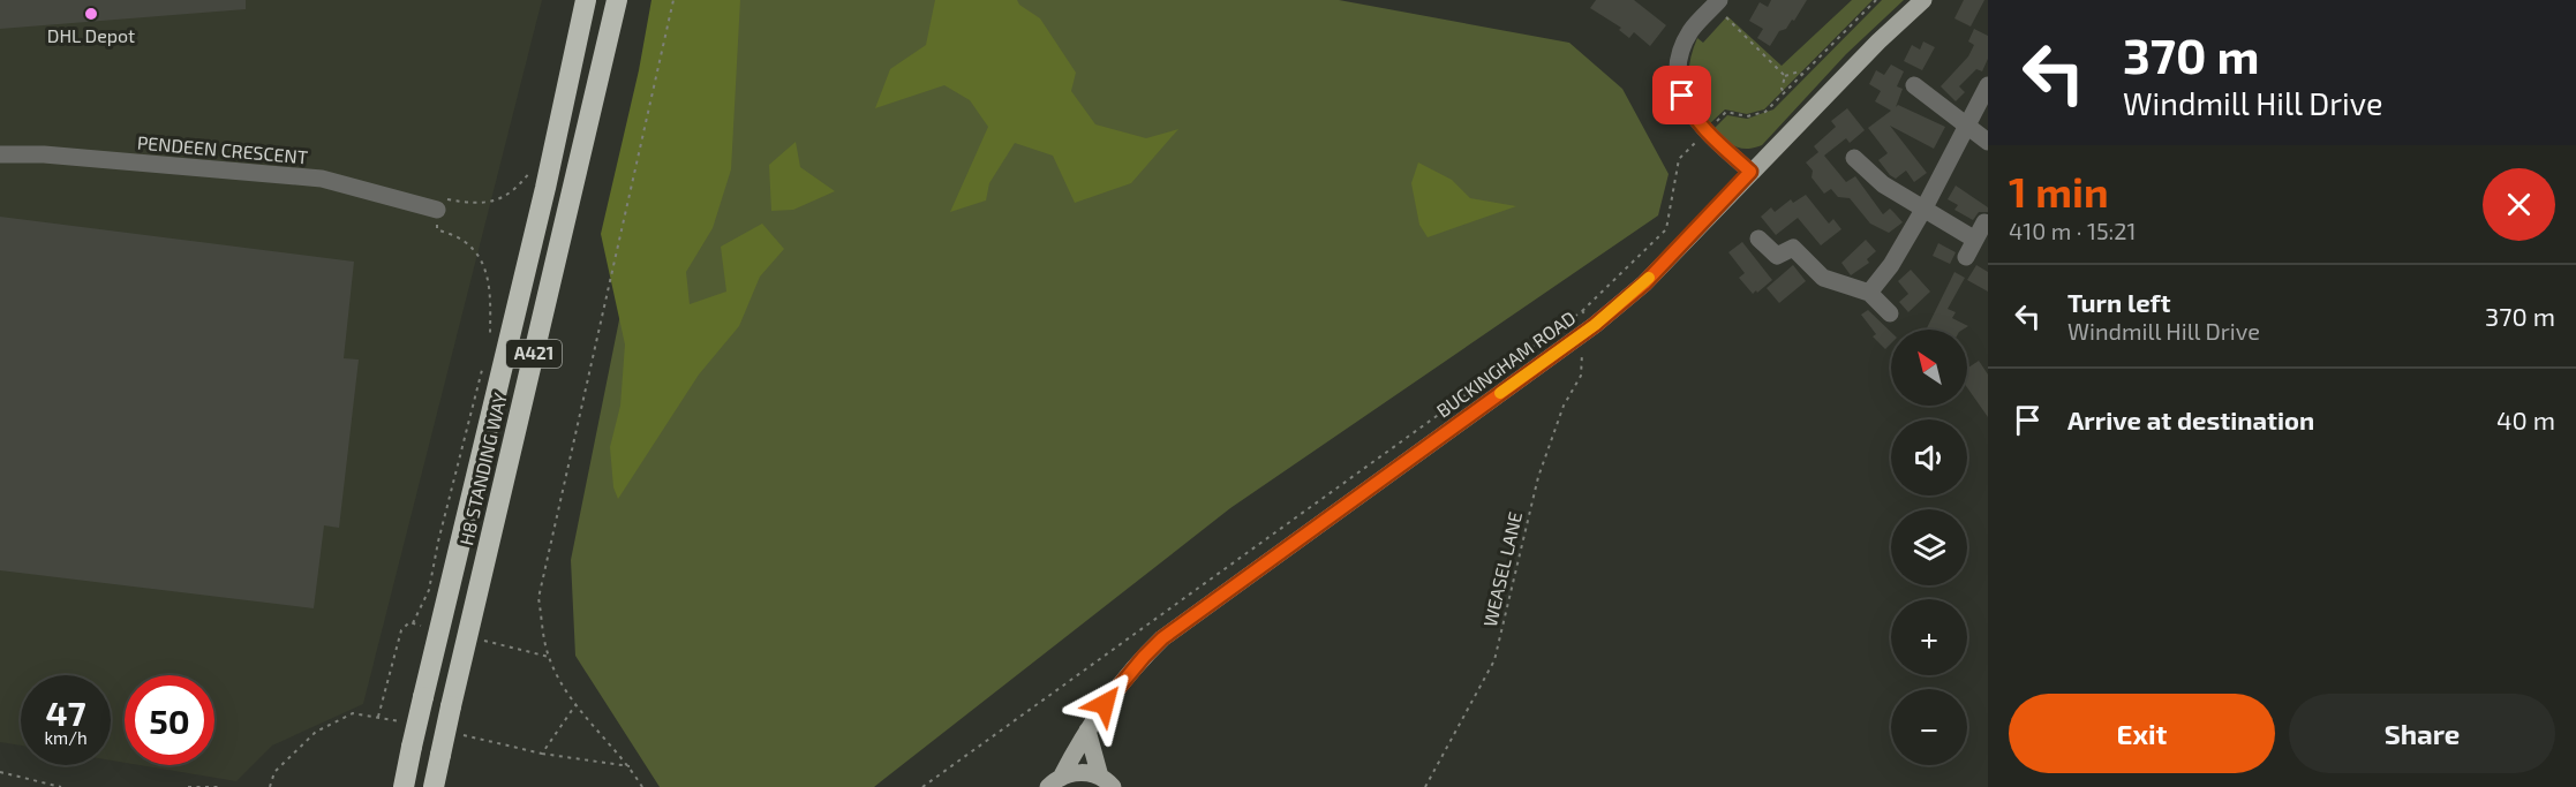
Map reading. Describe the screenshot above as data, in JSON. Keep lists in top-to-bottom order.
{
  "streets": {
    "highway": ["A421", "H8 STANDING WAY"],
    "main road": ["BUCKINGHAM ROAD"],
    "street": ["PENDEEN CRESCENT"],
    "path": ["WEASEL LANE"]
  },
  "places": ["DHL Depot"],
  "north": "top left",
  "page": {
    "turn": ["370 m", "Windmill Hill Drive"],
    "heading": ["1 min", "410 m · 15:21"],
    "list": [
      {
        "name": "Turn left",
        "note": "Windmill Hill Drive",
        "value": "370 m"
      },
      {
        "name": "Arrive at destination",
        "value": "40 m"
      }
    ],
    "map_buttons": ["+", "−"],
    "speed": "47 km/h",
    "limit": "50",
    "buttons": ["Exit", "Share"]
  }
}
